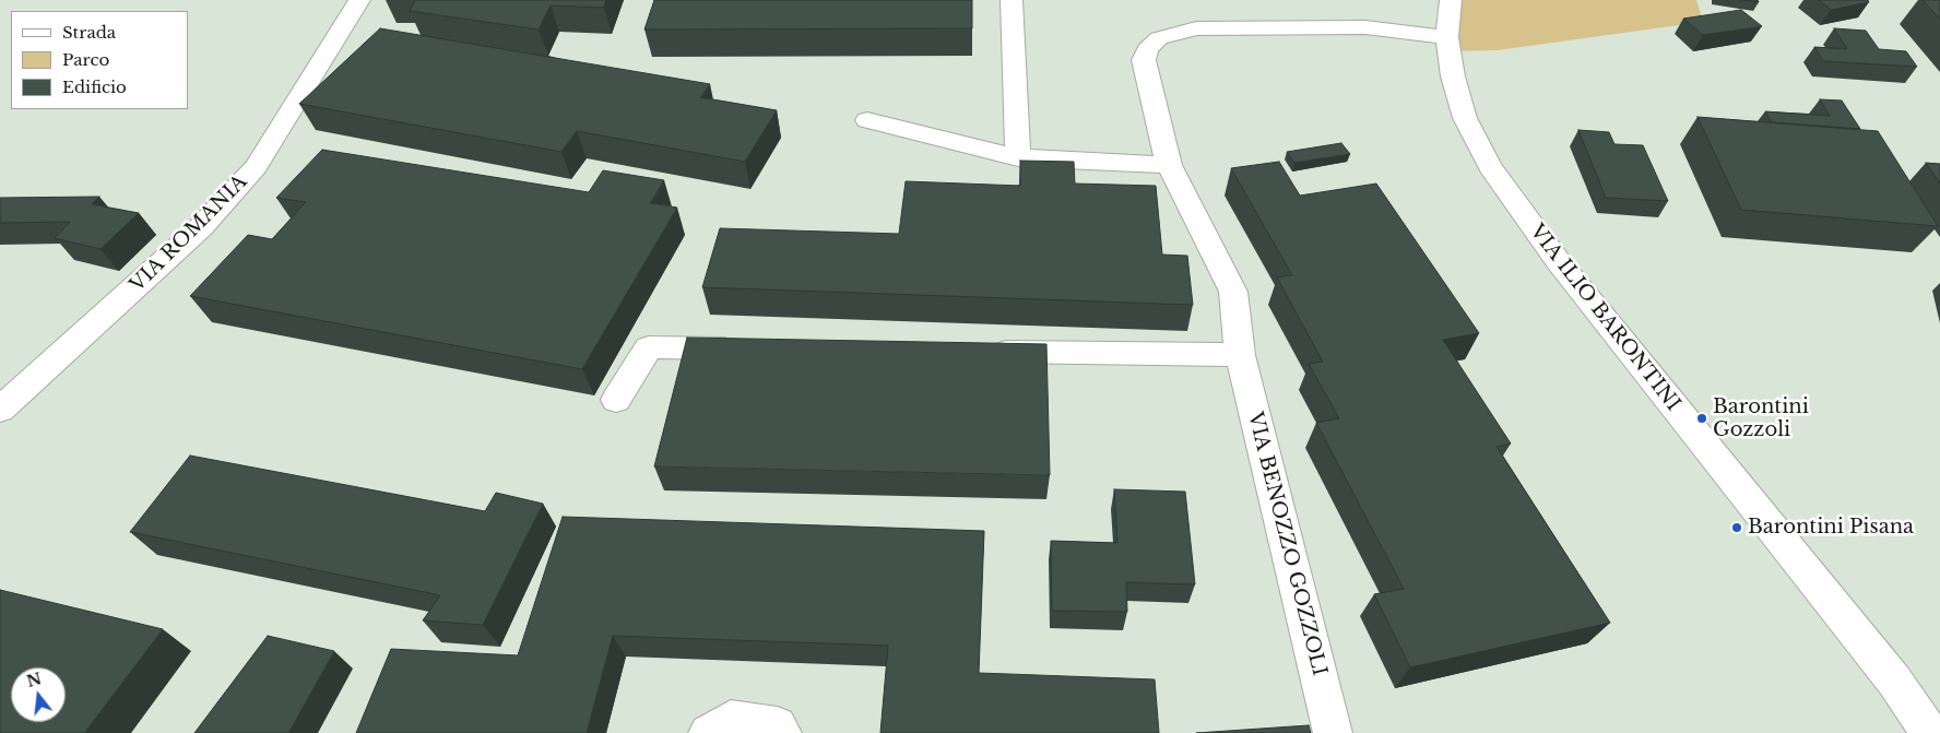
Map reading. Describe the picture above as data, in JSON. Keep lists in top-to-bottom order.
{
  "streets": {
    "street": ["VIA ROMANIA", "VIA ILIO BARONTINI", "VIA BENOZZO GOZZOLI"]
  },
  "crossings": [
    ["VIA ILIO BARONTINI", "VIA BENOZZO GOZZOLI"]
  ],
  "places": ["Barontini Gozzoli", "Barontini Pisana"],
  "legend": ["Strada", "Parco", "Edificio"],
  "north": "top"
}
